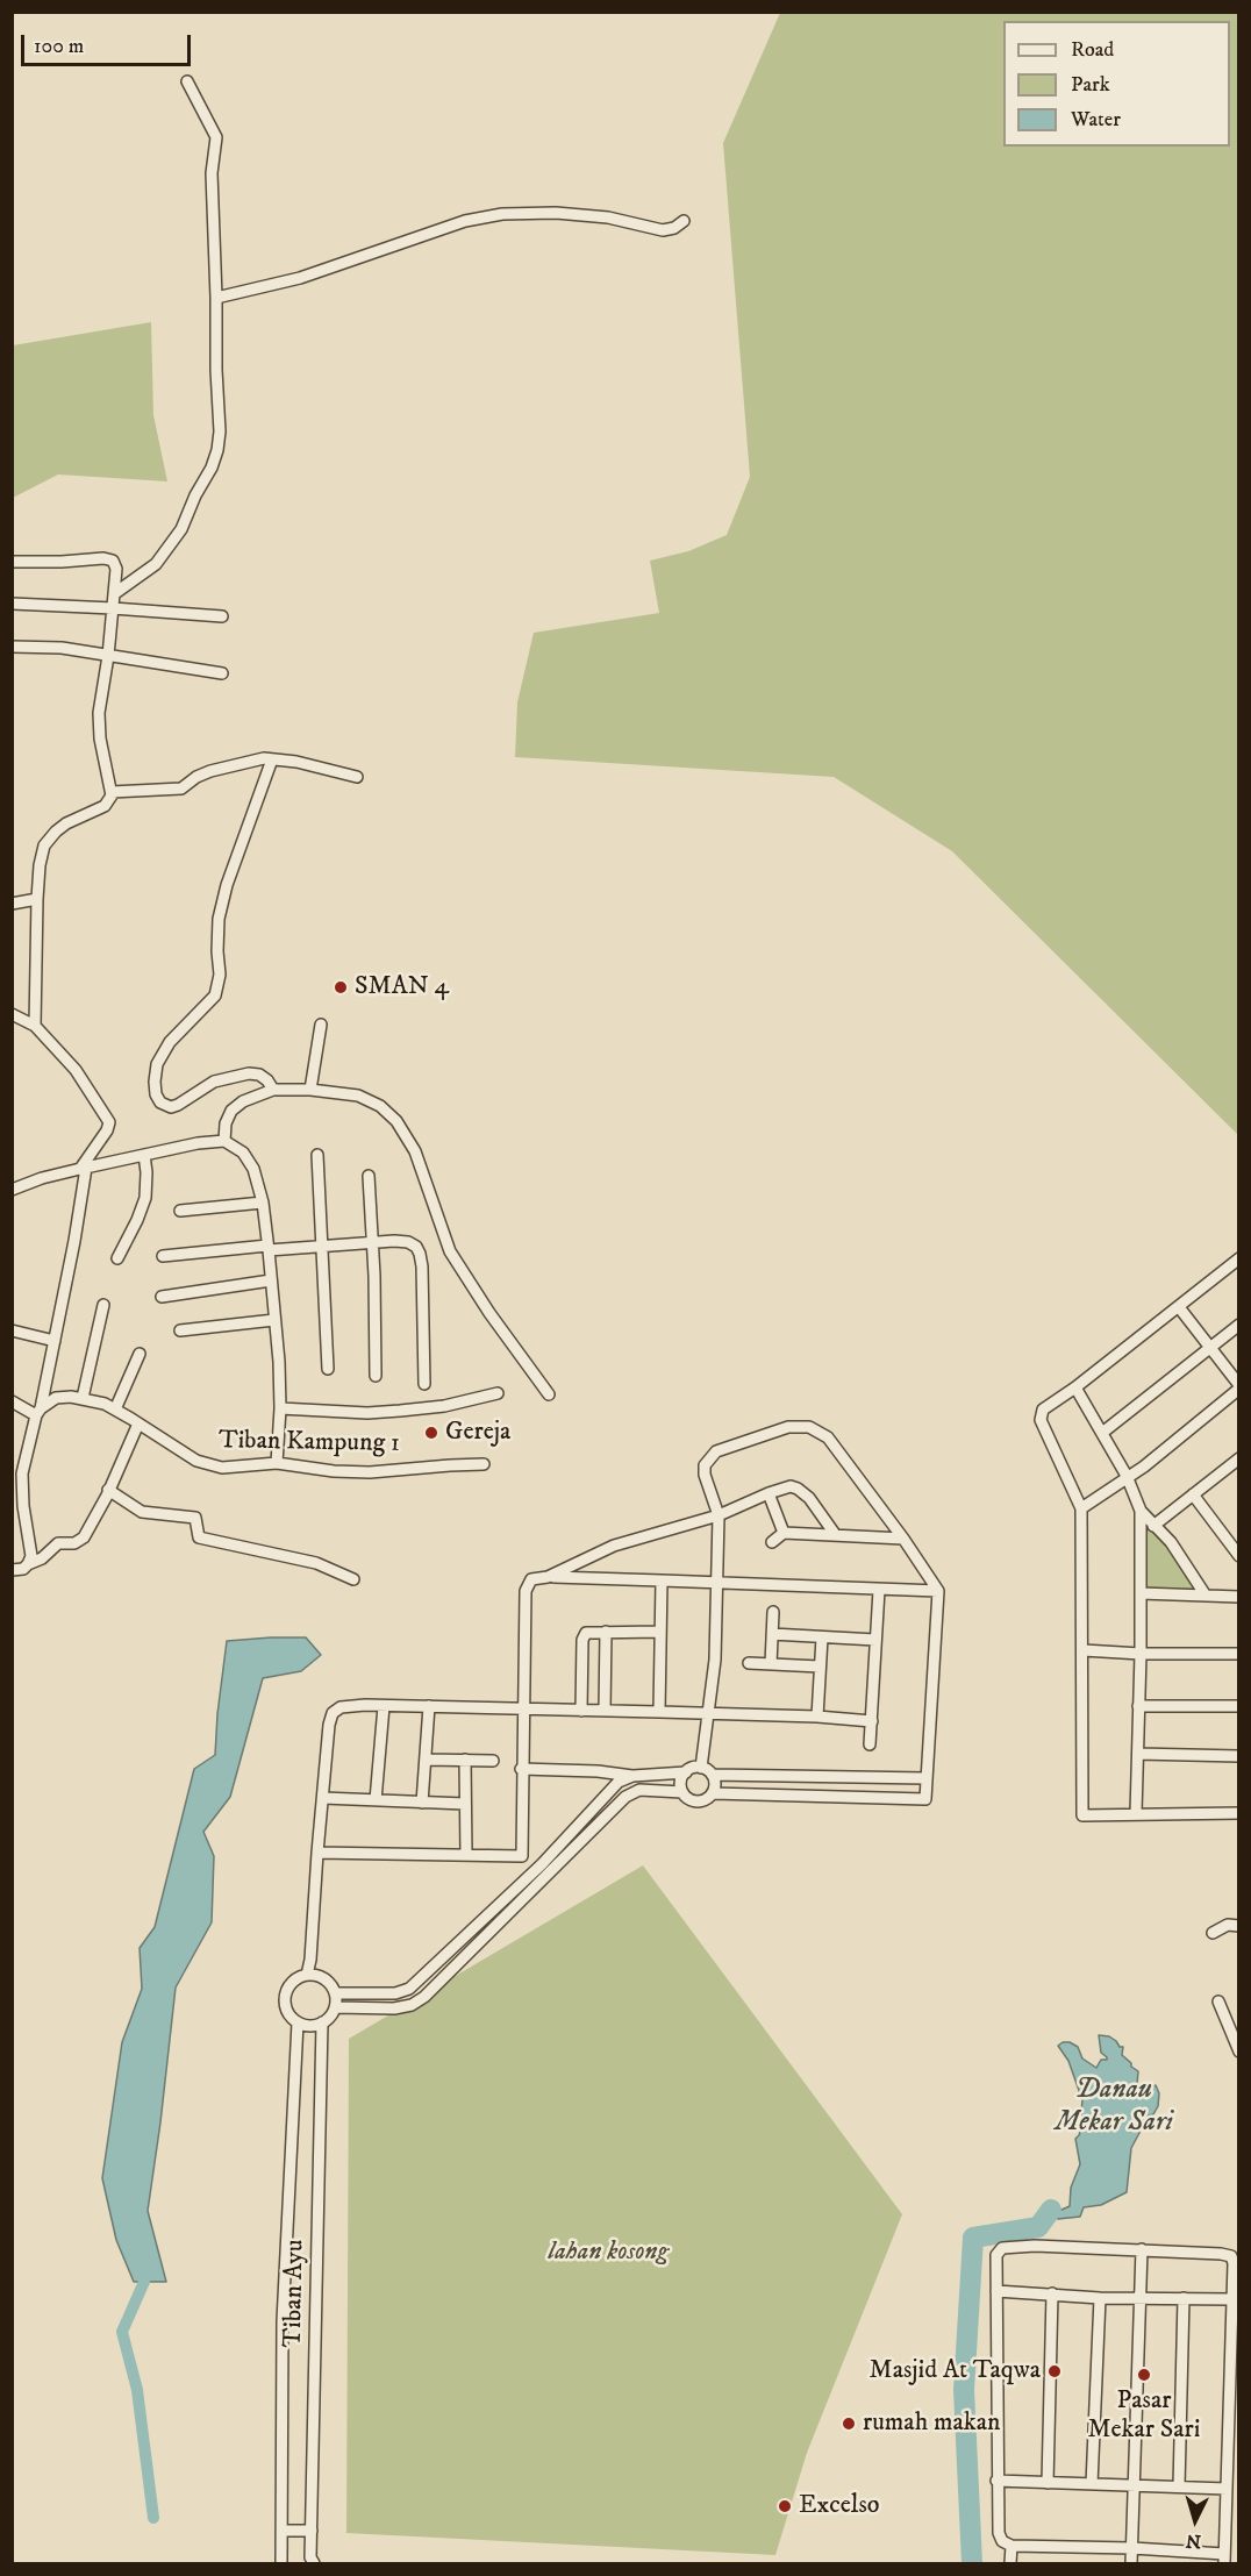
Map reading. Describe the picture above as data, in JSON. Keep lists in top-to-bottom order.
{
  "streets": {
    "street": ["Tiban Kampung 1", "Tiban Ayu"]
  },
  "water": ["Danau Mekar Sari"],
  "parks": ["lahan kosong"],
  "places": [
    "SMAN 4",
    "Gereja",
    "Masjid At Taqwa",
    "Pasar Mekar Sari",
    "rumah makan",
    "Excelso"
  ],
  "legend": ["Road", "Park", "Water"],
  "scale_bar": "100 m",
  "north": "bottom"
}
